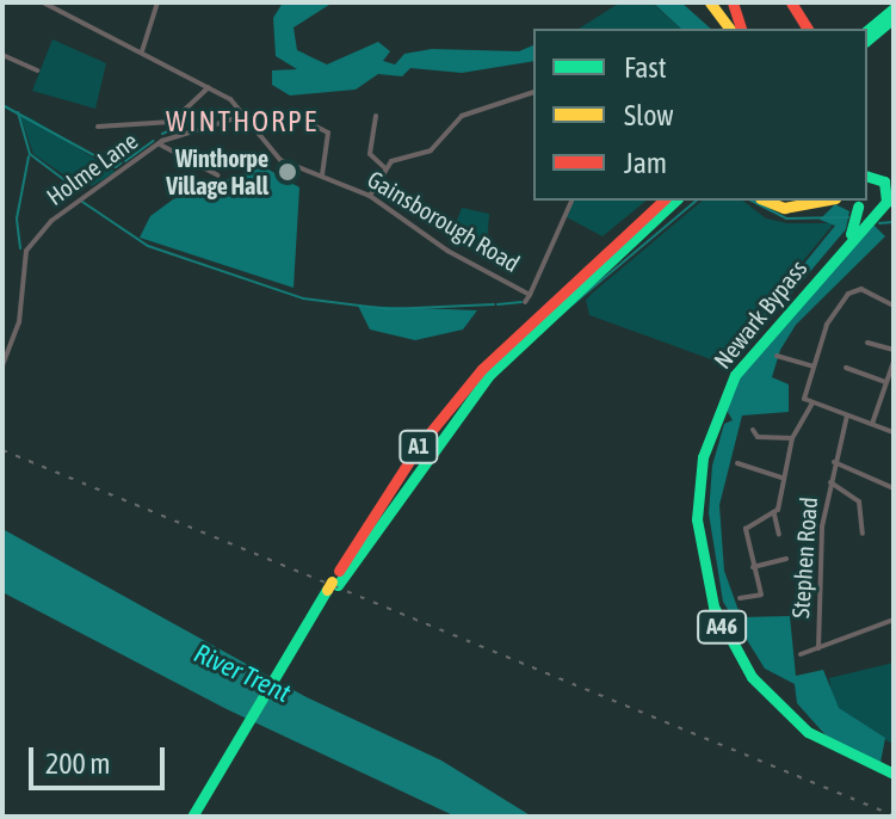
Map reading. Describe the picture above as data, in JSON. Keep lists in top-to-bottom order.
{
  "streets": {
    "highway": ["Newark Bypass", "A1", "A46"],
    "street": ["Holme Lane", "Gainsborough Road", "Stephen Road"]
  },
  "crossings": [
    ["Holme Lane", "Gainsborough Road"]
  ],
  "districts": ["WINTHORPE"],
  "water": ["River Trent"],
  "places": ["Winthorpe Village Hall"],
  "legend": ["Fast", "Slow", "Jam"],
  "scale_bar": "200 m"
}
